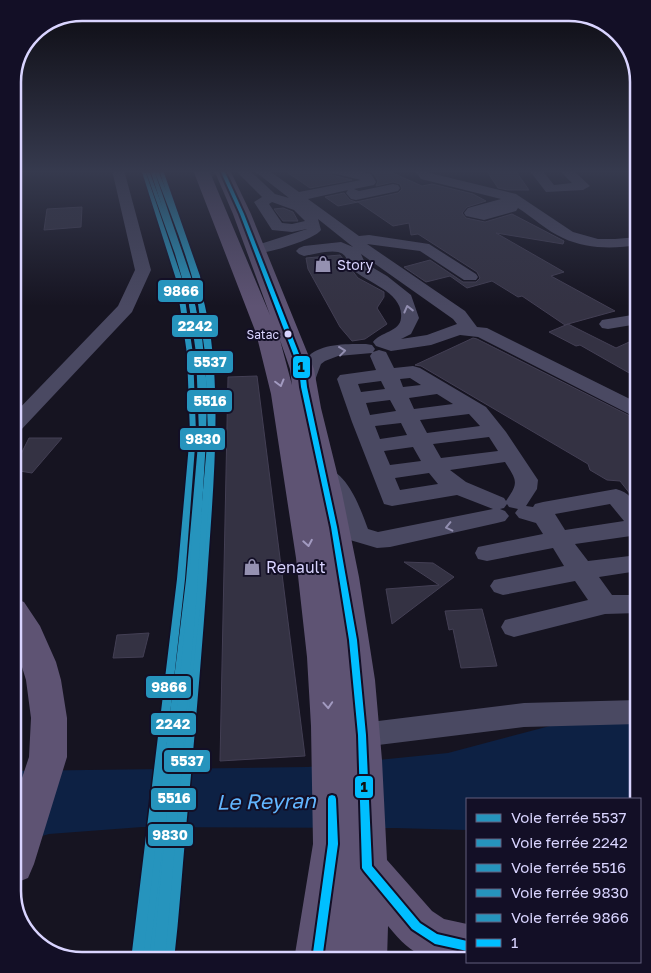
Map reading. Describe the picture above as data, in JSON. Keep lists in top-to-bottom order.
{
  "water": ["Le Reyran"],
  "places": {
    "shop": ["Story", "Renault"],
    "other": ["Satac"]
  },
  "lines": [
    "rail line 5537",
    "rail line 2242",
    "rail line 5516",
    "rail line 9830",
    "rail line 9866",
    "transit line 1"
  ],
  "legend": [
    "Voie ferrée 5537",
    "Voie ferrée 2242",
    "Voie ferrée 5516",
    "Voie ferrée 9830",
    "Voie ferrée 9866",
    "1"
  ]
}
